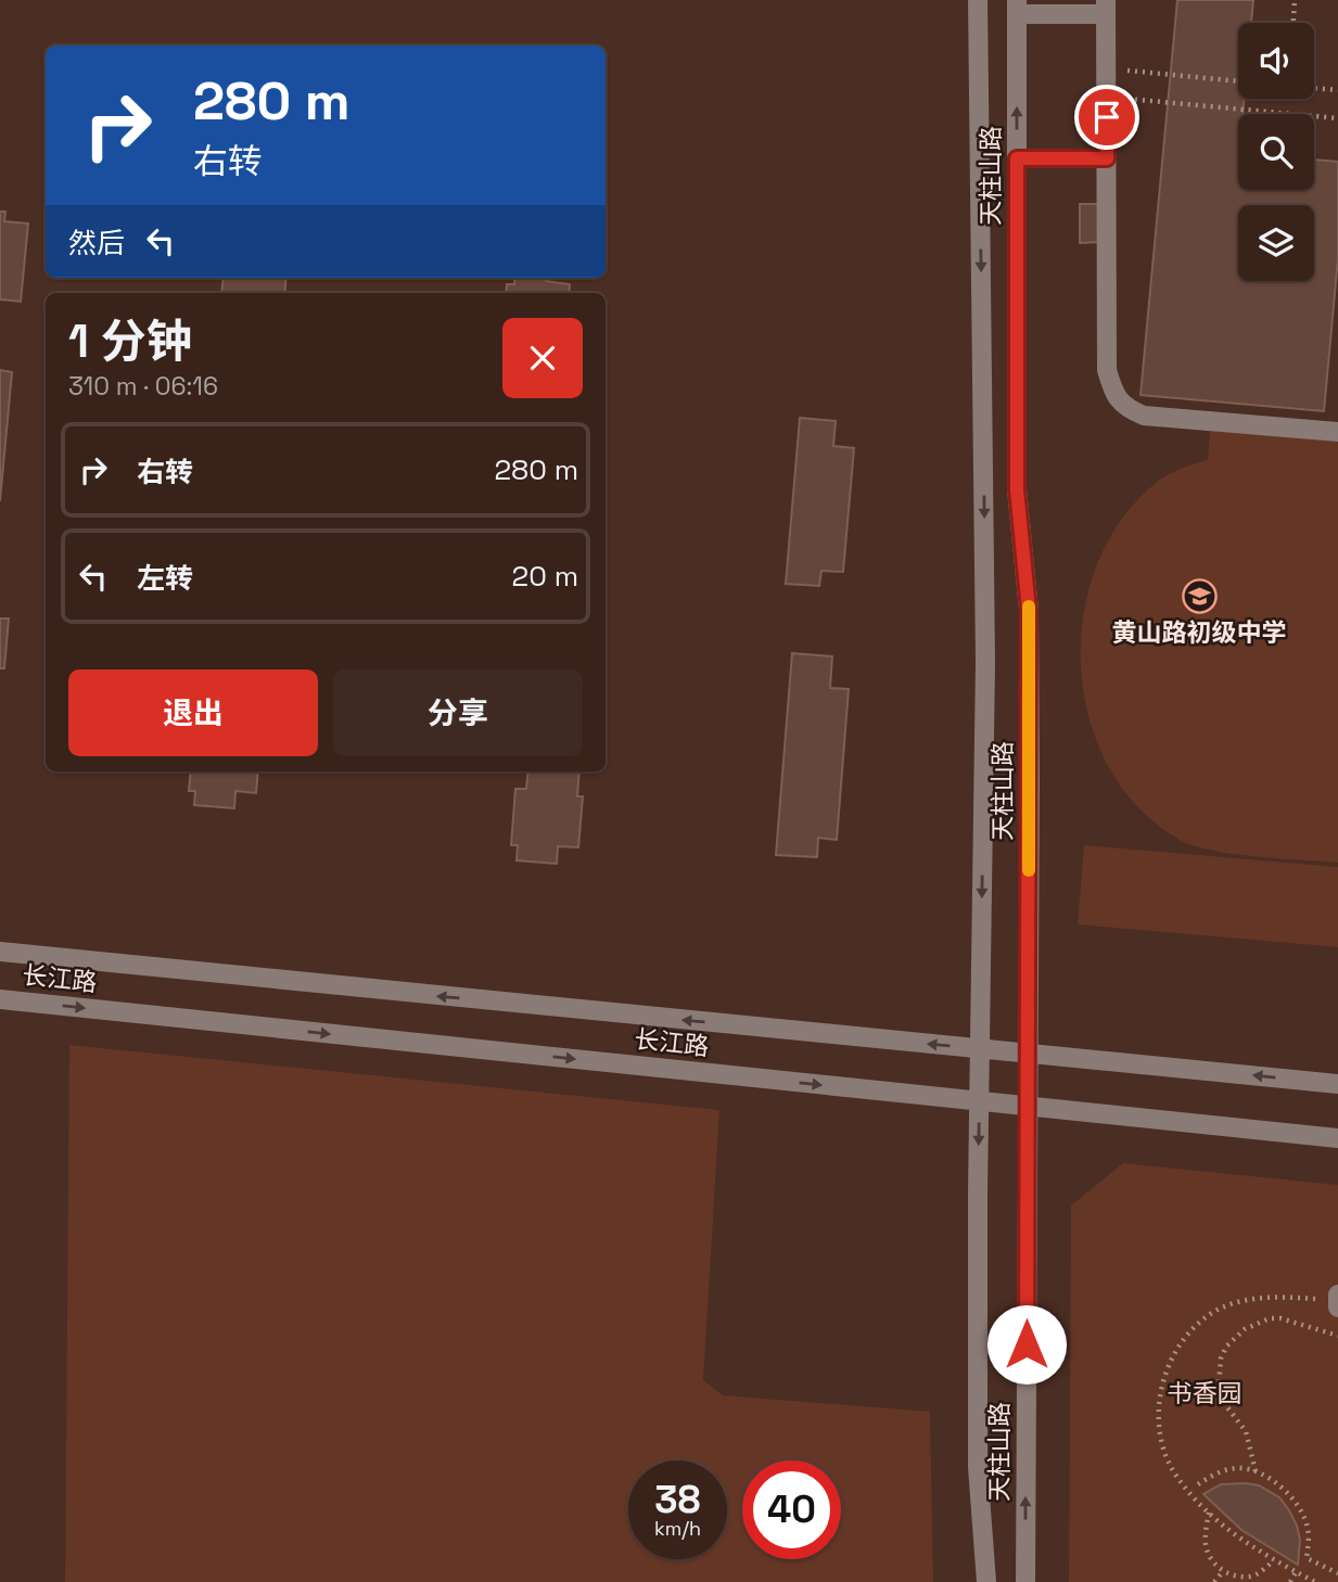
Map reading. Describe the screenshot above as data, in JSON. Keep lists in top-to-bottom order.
{
  "streets": {
    "street": ["天柱山路", "长江路"]
  },
  "crossings": [
    ["天柱山路", "长江路"]
  ],
  "parks": ["书香园"],
  "places": {
    "school or university": ["黄山路初级中学"]
  },
  "page": {
    "turn": ["280 m", "右转"],
    "then": "然后",
    "heading": ["1 分钟", "310 m · 06:16"],
    "list": [
      {
        "name": "右转",
        "value": "280 m"
      },
      {
        "name": "左转",
        "value": "20 m"
      }
    ],
    "buttons": ["退出", "分享"],
    "speed": "38 km/h",
    "limit": "40"
  }
}
